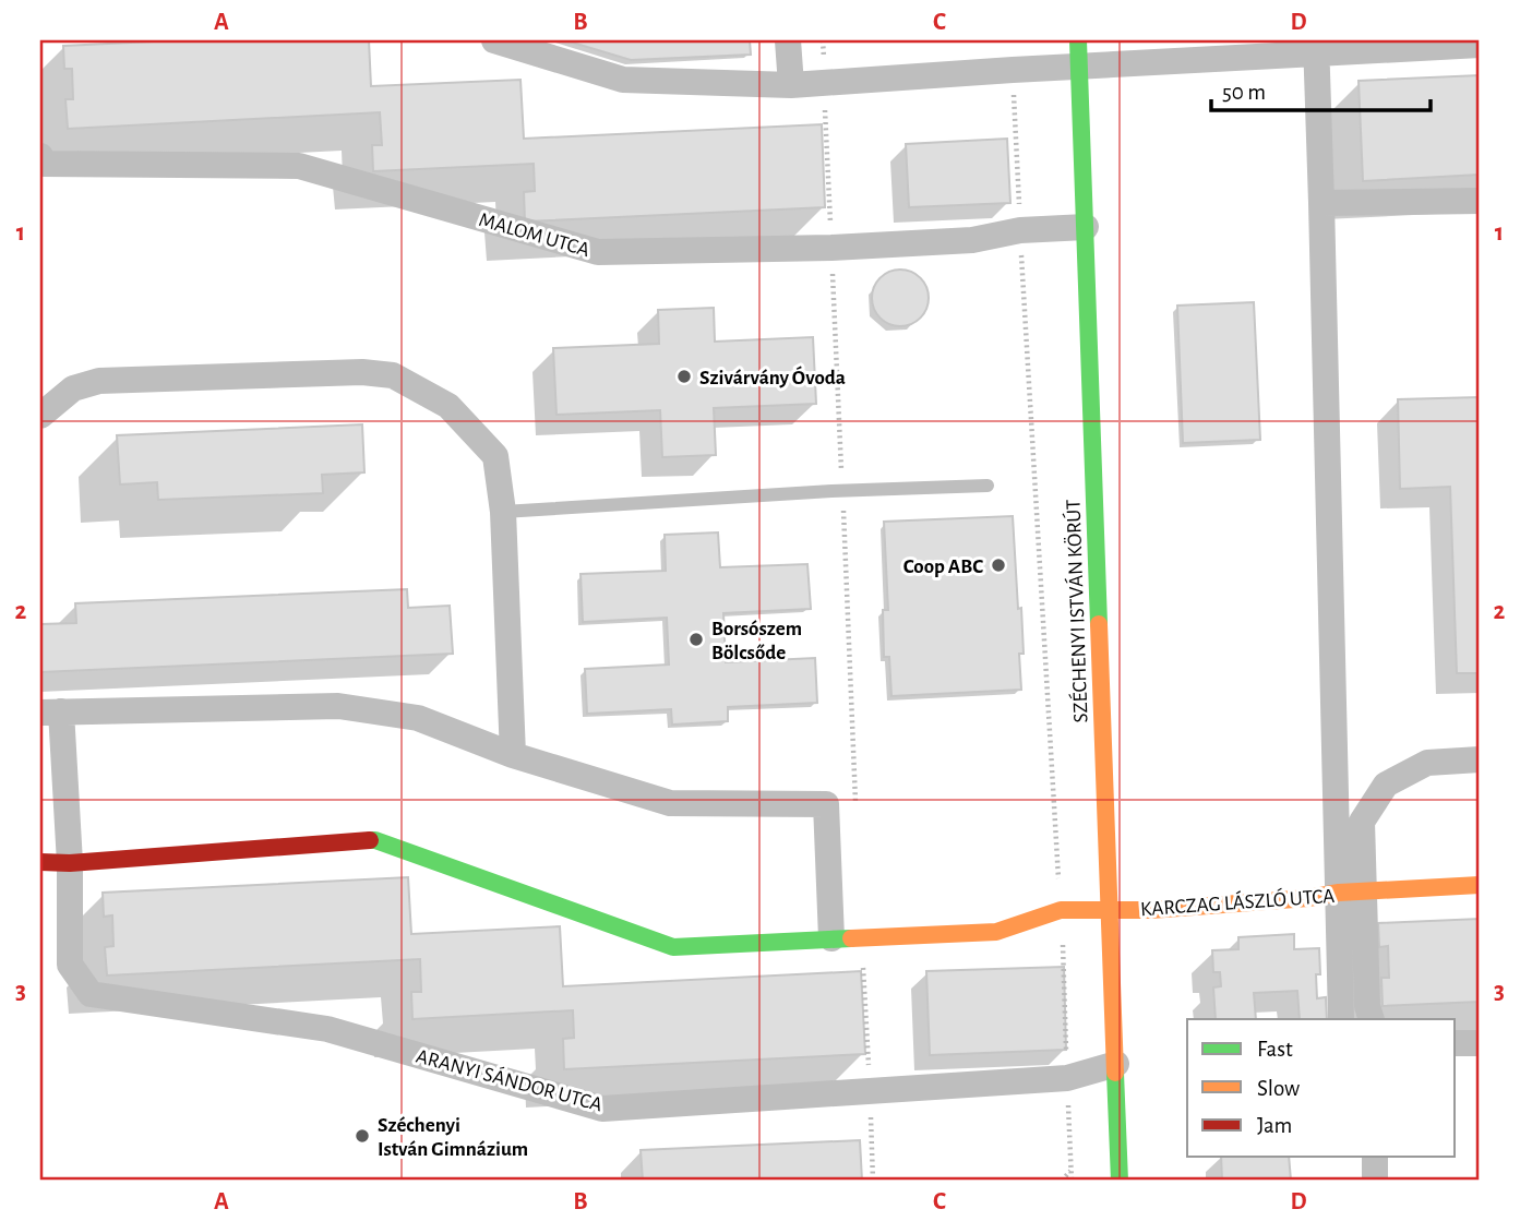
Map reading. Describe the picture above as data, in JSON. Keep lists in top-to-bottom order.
{
  "streets": {
    "street": [
      "MALOM UTCA",
      "SZÉCHENYI ISTVÁN KÖRÚT",
      "KARCZAG LÁSZLÓ UTCA",
      "ARANYI SÁNDOR UTCA"
    ]
  },
  "crossings": [
    ["MALOM UTCA", "SZÉCHENYI ISTVÁN KÖRÚT"],
    ["SZÉCHENYI ISTVÁN KÖRÚT", "KARCZAG LÁSZLÓ UTCA"],
    ["SZÉCHENYI ISTVÁN KÖRÚT", "ARANYI SÁNDOR UTCA"]
  ],
  "places": [
    "Szivárvány Óvoda",
    "Coop ABC",
    "Borsószem Bölcsőde",
    "Széchenyi István Gimnázium"
  ],
  "legend": ["Fast", "Slow", "Jam"],
  "scale_bar": "50 m",
  "grid": {
    "columns": [
      "A",
      "B",
      "C",
      "D"
    ],
    "rows": ["1", "2", "3"]
  }
}
